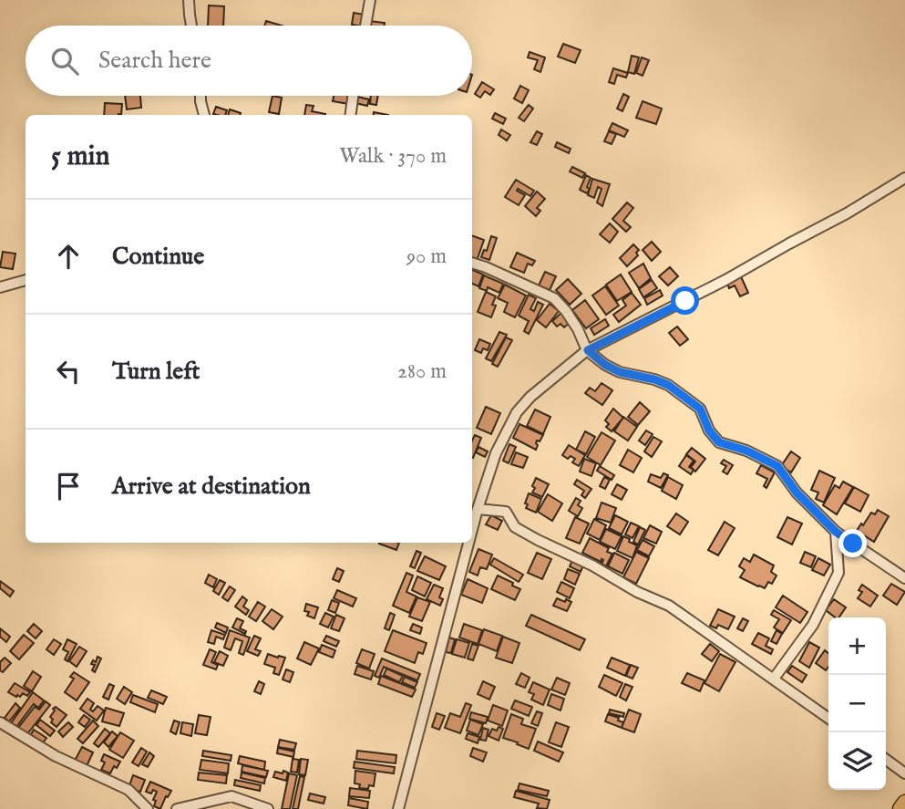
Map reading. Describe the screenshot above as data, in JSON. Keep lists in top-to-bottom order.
{
  "page": {
    "search": "Search here",
    "heading": ["5 min", "Walk · 370 m"],
    "list": [
      ["Continue", "90 m"],
      ["Turn left", "280 m"],
      "Arrive at destination"
    ],
    "map_buttons": ["+", "−"]
  }
}
